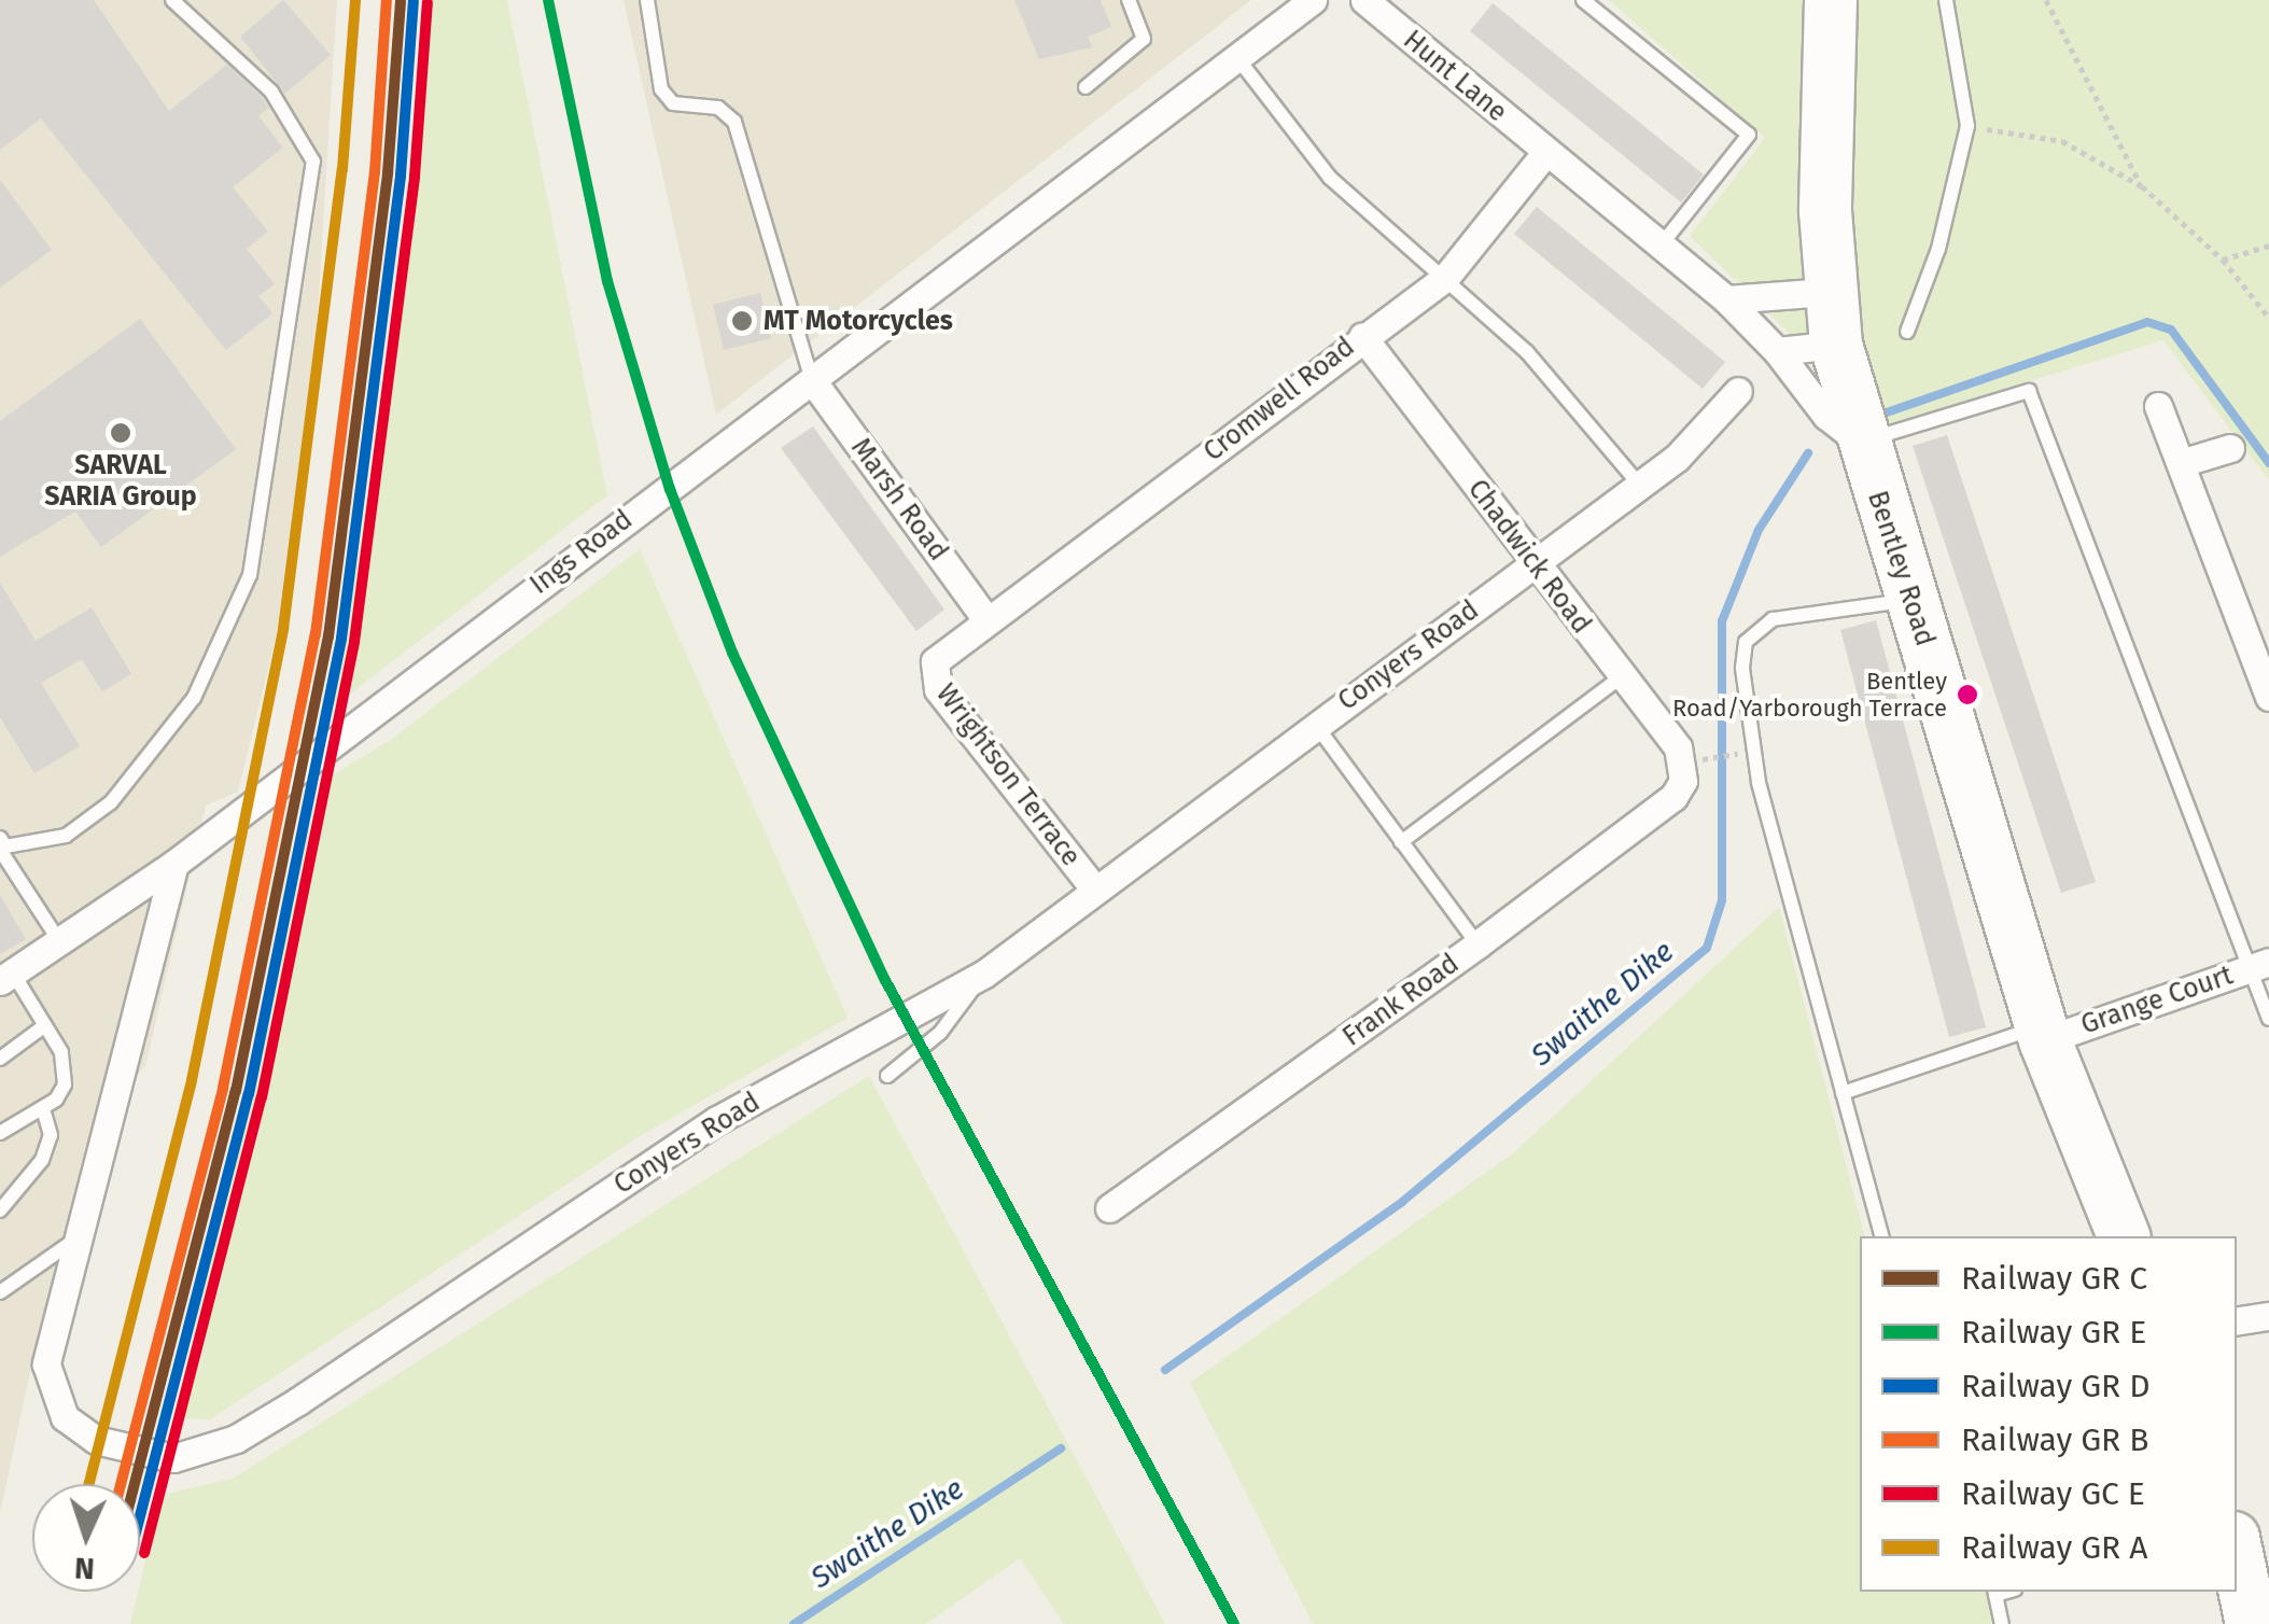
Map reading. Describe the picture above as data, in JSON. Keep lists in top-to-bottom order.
{
  "streets": {
    "highway": ["Bentley Road"],
    "street": [
      "Hunt Lane",
      "Cromwell Road",
      "Marsh Road",
      "Ings Road",
      "Chadwick Road",
      "Conyers Road",
      "Wrightson Terrace",
      "Frank Road",
      "Grange Court"
    ]
  },
  "crossings": [
    ["Hunt Lane", "Cromwell Road"],
    ["Hunt Lane", "Bentley Road"],
    ["Cromwell Road", "Marsh Road"],
    ["Cromwell Road", "Chadwick Road"],
    ["Cromwell Road", "Wrightson Terrace"],
    ["Marsh Road", "Ings Road"],
    ["Marsh Road", "Wrightson Terrace"],
    ["Ings Road", "Conyers Road"],
    ["Chadwick Road", "Conyers Road"],
    ["Chadwick Road", "Frank Road"],
    ["Bentley Road", "Grange Court"],
    ["Conyers Road", "Wrightson Terrace"]
  ],
  "water": ["Swaithe Dike"],
  "places": ["MT Motorcycles", "SARVAL SARIA Group", "Bentley Road/Yarborough Terrace"],
  "legend": [
    "Railway GR C",
    "Railway GR E",
    "Railway GR D",
    "Railway GR B",
    "Railway GC E",
    "Railway GR A"
  ],
  "north": "bottom"
}
